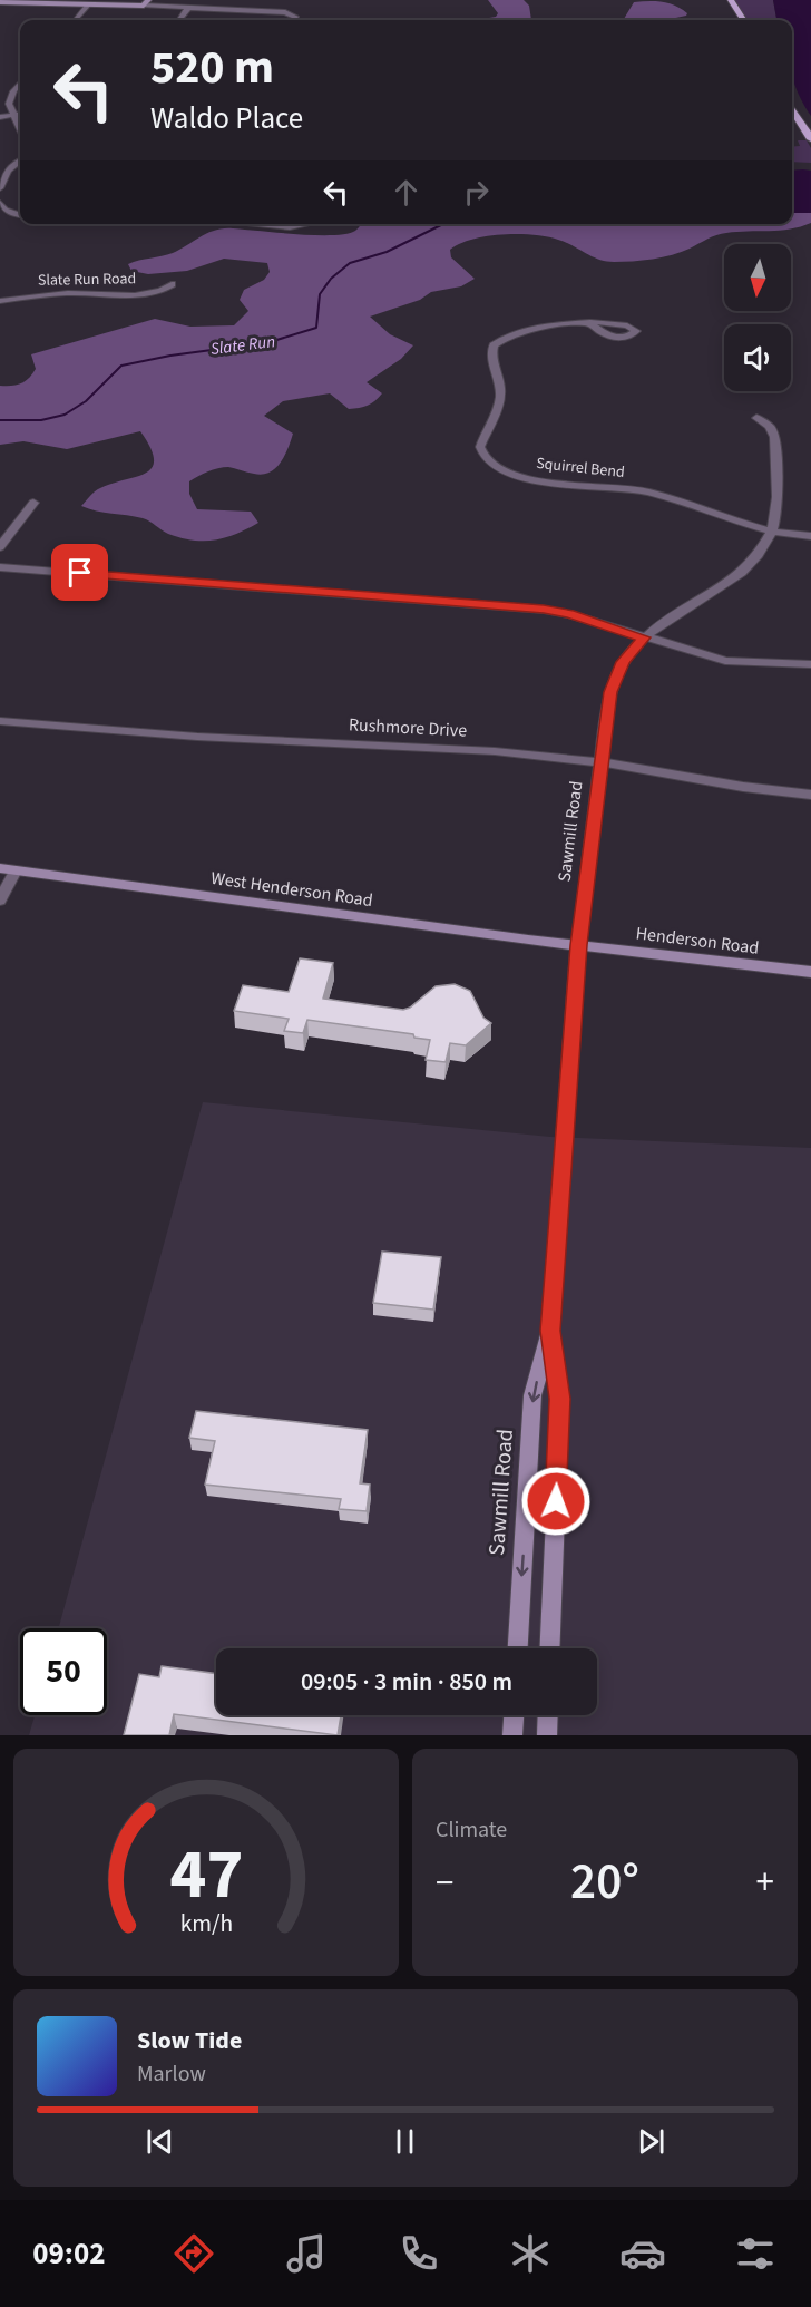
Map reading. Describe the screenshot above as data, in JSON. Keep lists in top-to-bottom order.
{
  "streets": {
    "main road": ["Sawmill Road", "West Henderson Road", "Henderson Road"],
    "street": ["Slate Run Road", "Squirrel Bend", "Rushmore Drive"]
  },
  "crossings": [
    ["Squirrel Bend", "Sawmill Road"],
    ["Rushmore Drive", "Sawmill Road"],
    ["Sawmill Road", "West Henderson Road"],
    ["Sawmill Road", "Henderson Road"],
    ["West Henderson Road", "Henderson Road"]
  ],
  "water": ["Slate Run"],
  "north": "bottom",
  "page": {
    "turn": ["520 m", "Waldo Place"],
    "limit": "50",
    "trip": "09:05 · 3 min · 850 m",
    "tile": "Climate",
    "heat": ["−", "20°", "+"],
    "song": ["Slow Tide", "Marlow"],
    "tabs": "09:02",
    "gauge": ["47", "km/h"]
  }
}
